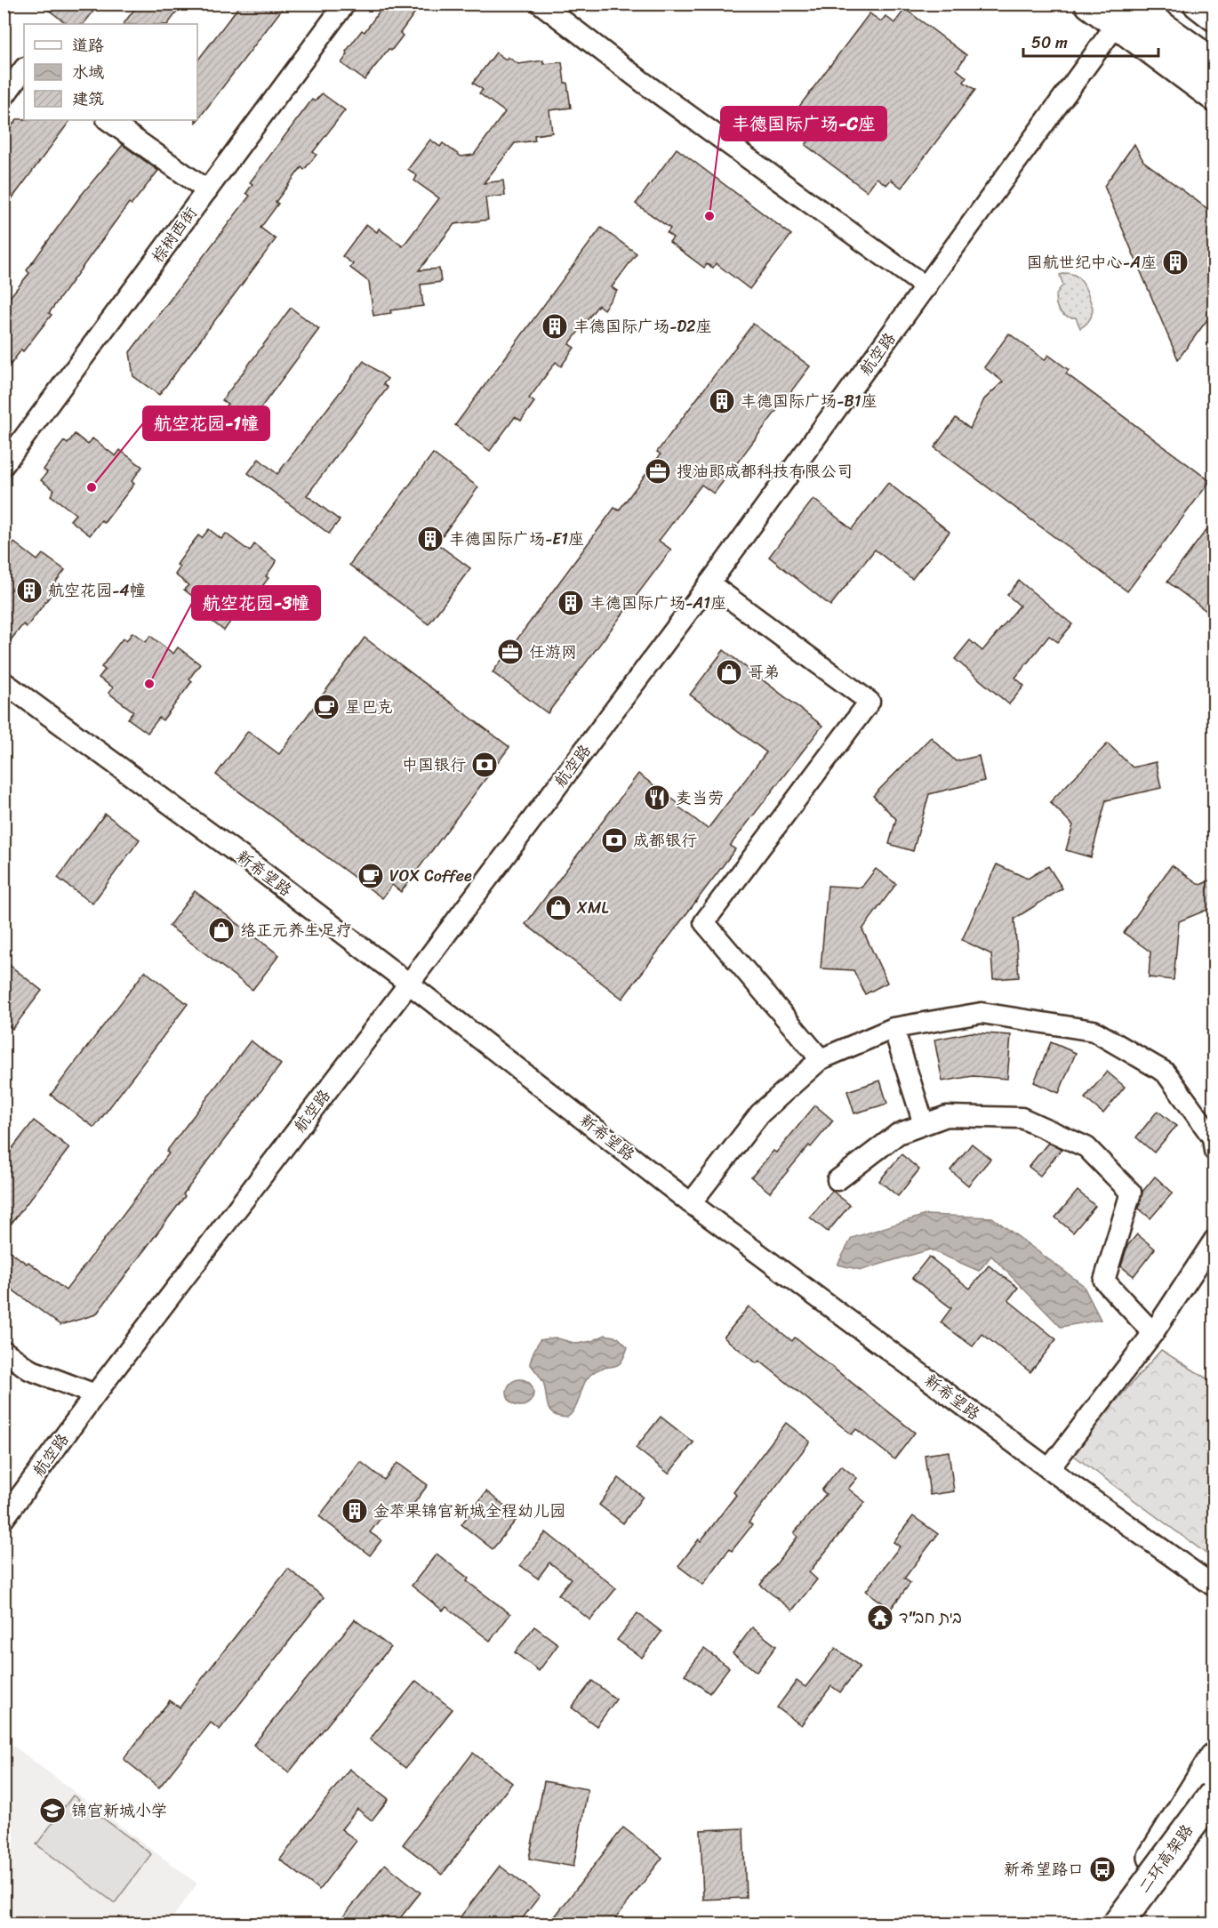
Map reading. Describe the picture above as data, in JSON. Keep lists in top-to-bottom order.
{
  "streets": {
    "main road": ["二环高架路"],
    "street": ["棕树西街", "航空路", "新希望路"]
  },
  "crossings": [
    ["航空路", "新希望路"]
  ],
  "places": {
    "other": ["丰德国际广场-C座", "航空花园-1幢", "航空花园-3幢"],
    "building": [
      "国航世纪中心-A座",
      "丰德国际广场-D2座",
      "丰德国际广场-B1座",
      "丰德国际广场-E1座",
      "航空花园-4幢",
      "丰德国际广场-A1座",
      "金苹果锦官新城全程幼儿园"
    ],
    "office": ["搜油郎成都科技有限公司", "任游网"],
    "shop": ["哥弟", "XML", "络正元养生足疗"],
    "cafe": ["星巴克", "VOX Coffee"],
    "bank": ["中国银行", "成都银行"],
    "restaurant": ["麦当劳"],
    "temple": ["בית חב\"ד"],
    "school or university": ["锦官新城小学"],
    "bus stop": ["新希望路口"]
  },
  "legend": ["道路", "水域", "建筑"],
  "scale_bar": "50 m"
}
